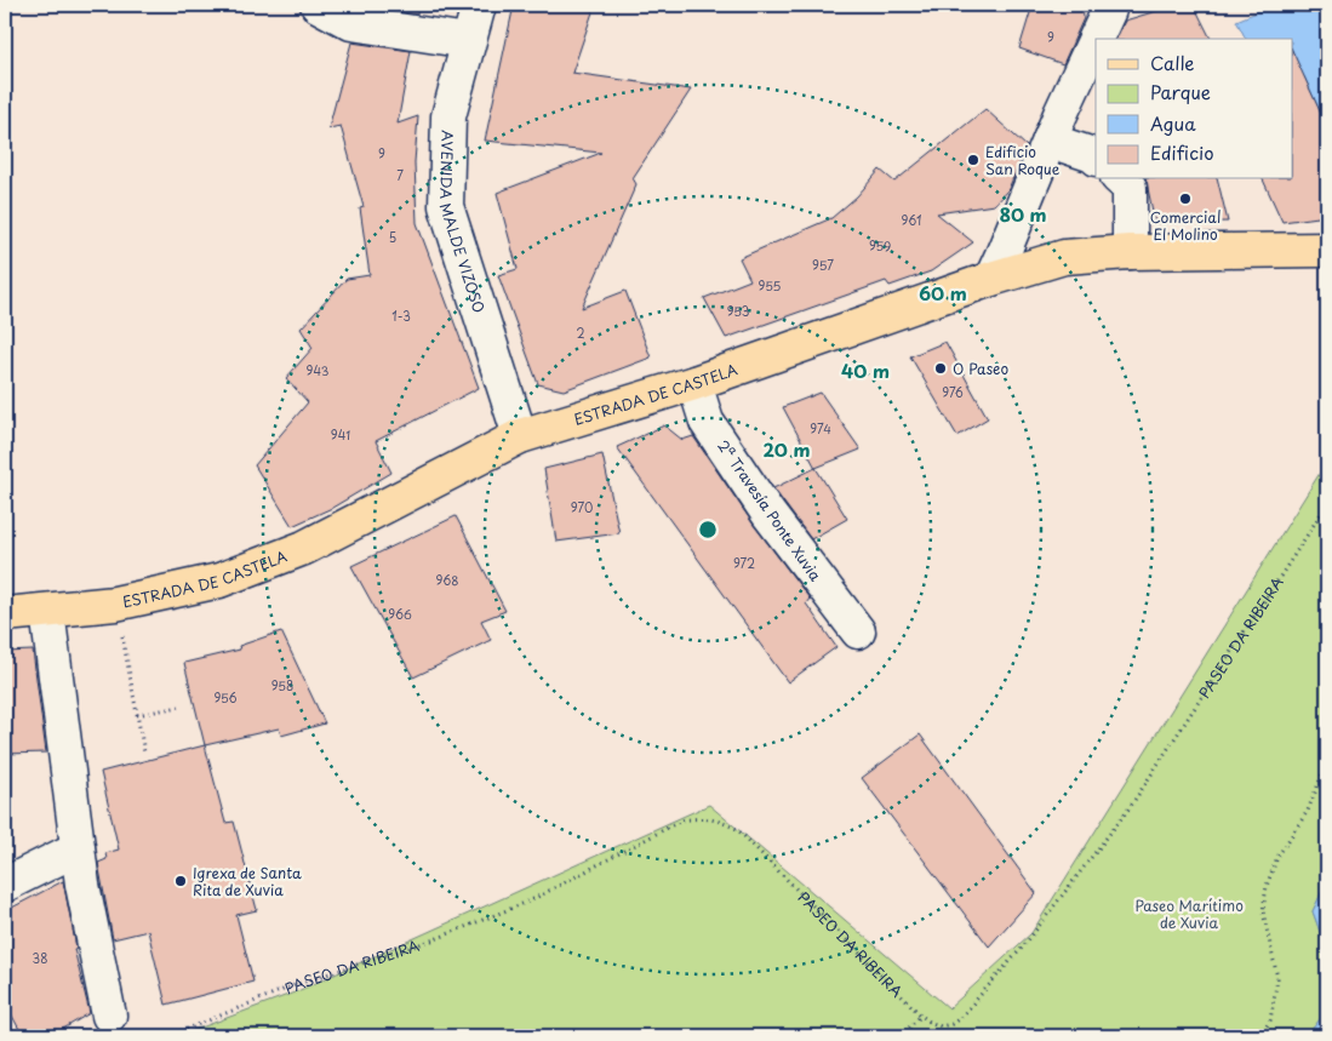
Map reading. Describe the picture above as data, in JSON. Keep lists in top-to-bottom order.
{
  "streets": {
    "main road": ["ESTRADA DE CASTELA"],
    "street": ["AVENIDA MALDE VIZOSO", "2ª Travesía Ponte Xuvia"],
    "path": ["PASEO DA RIBEIRA"]
  },
  "crossings": [
    ["AVENIDA MALDE VIZOSO", "ESTRADA DE CASTELA"],
    ["ESTRADA DE CASTELA", "2ª Travesía Ponte Xuvia"]
  ],
  "parks": ["Paseo Marítimo de Xuvia"],
  "places": [
    "Edificio San Roque",
    "Comercial El Molino",
    "O Paseo",
    "Igrexa de Santa Rita de Xuvia"
  ],
  "house_numbers": [
    "9",
    "9",
    "7",
    "961",
    "5",
    "959",
    "957",
    "955",
    "953",
    "1-3",
    "2",
    "943",
    "976",
    "974",
    "941",
    "970",
    "972",
    "968",
    "966",
    "958",
    "956",
    "38"
  ],
  "legend": [
    "Calle",
    "Parque",
    "Agua",
    "Edificio"
  ],
  "rings": [
    "80 m",
    "60 m",
    "40 m",
    "20 m"
  ]
}
